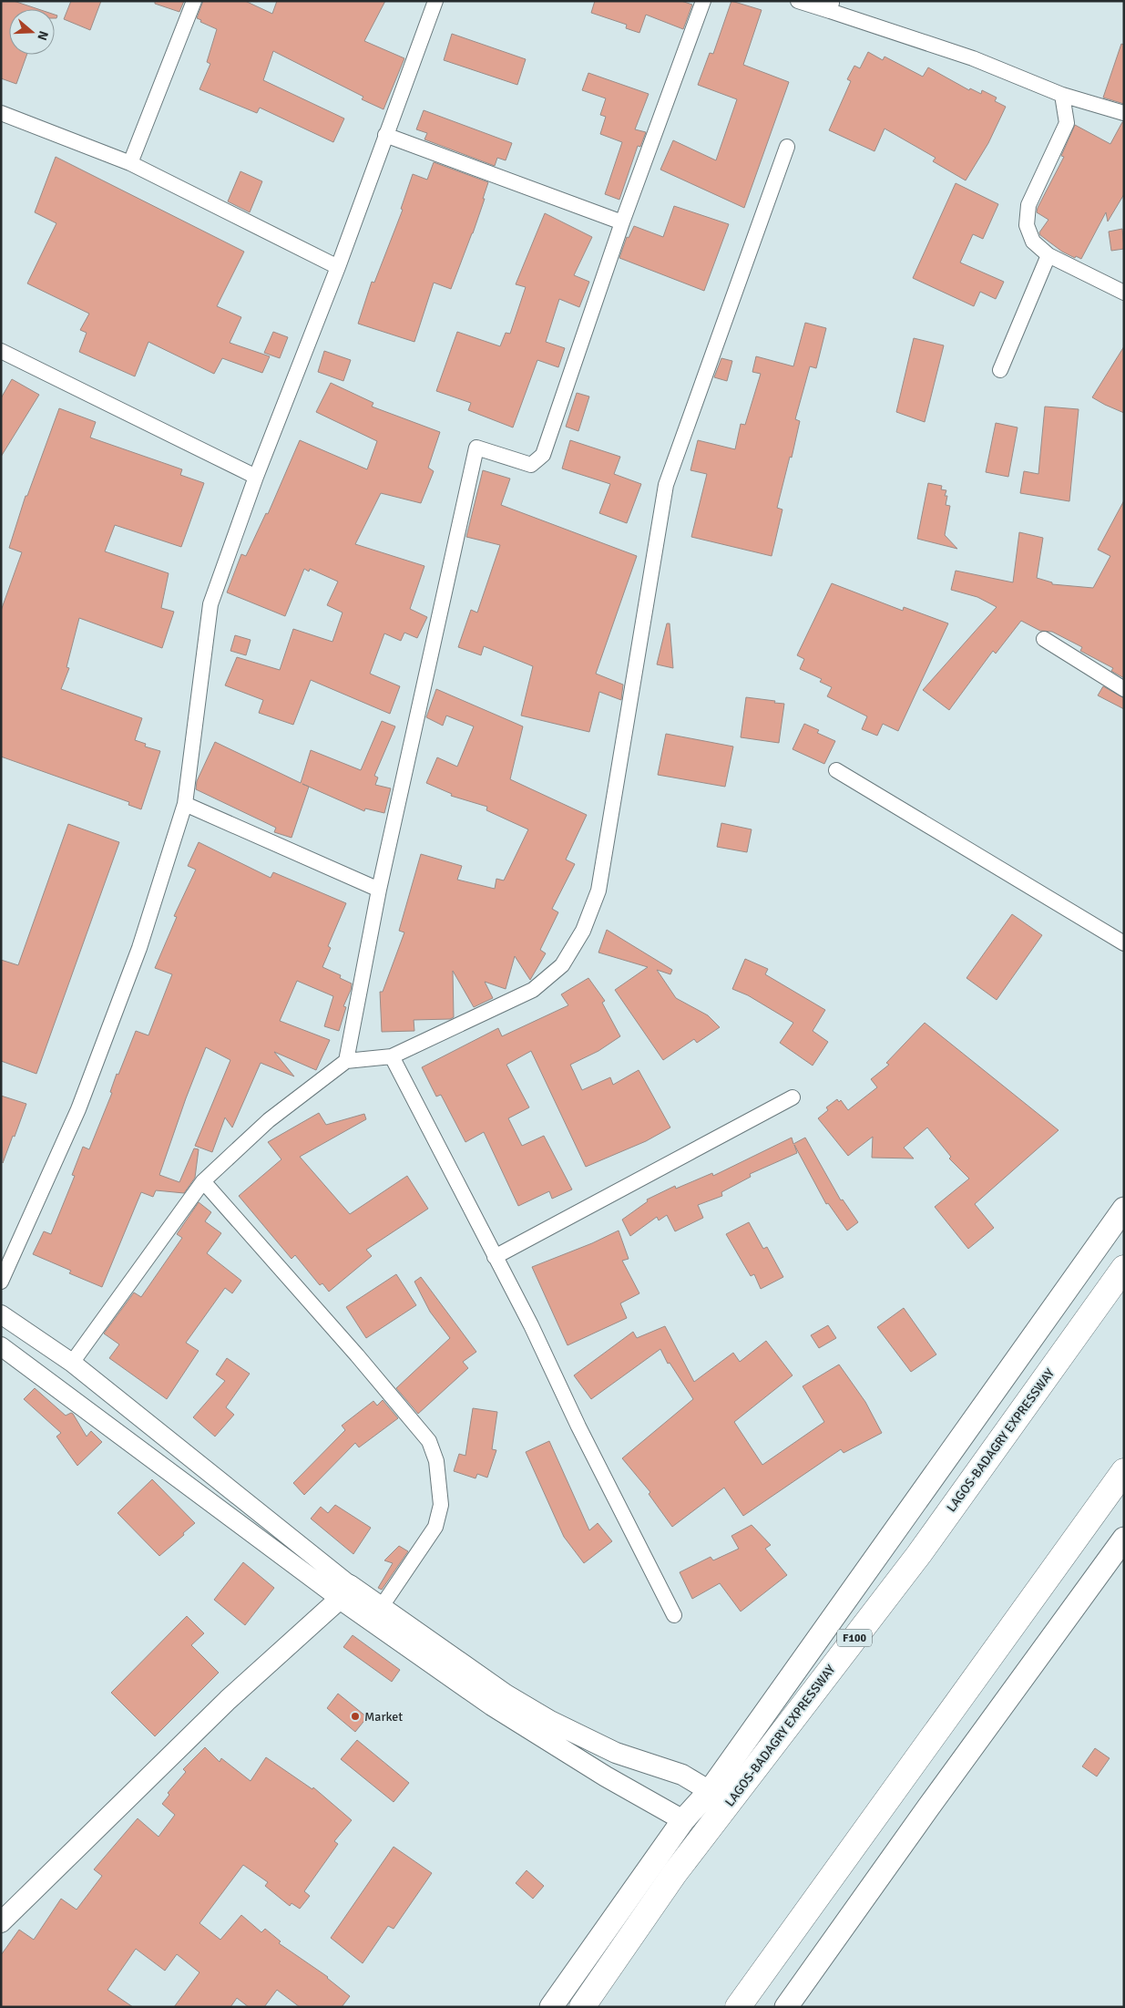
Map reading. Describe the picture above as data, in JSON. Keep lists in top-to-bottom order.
{
  "streets": {
    "highway": ["LAGOS-BADAGRY EXPRESSWAY", "F100"]
  },
  "places": ["Market"],
  "north": "right"
}
